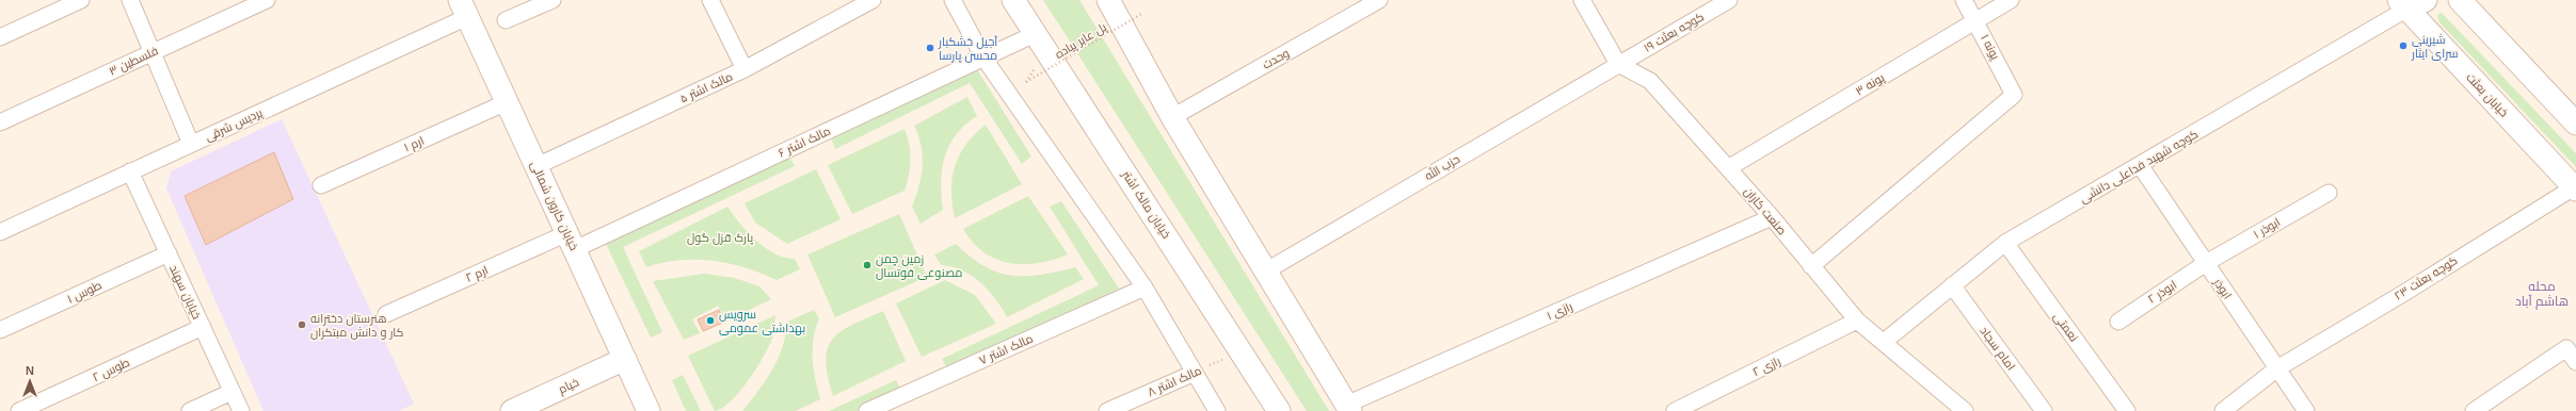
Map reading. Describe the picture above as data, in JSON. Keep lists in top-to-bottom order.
{
  "streets": {
    "main road": [
      "خیابان بعثت",
      "خیابان مالک اشتر",
      "خیابان کارون شمالی",
      "خیام"
    ],
    "street": [
      "کوچه بعثت ۱۹",
      "پونه ۱",
      "وحدت",
      "فلسطین ۳",
      "پونه ۳",
      "مالک اشتر ۵",
      "پردیس شرقی",
      "مالک اشتر ۶",
      "ارم ۱",
      "کوچه شهید فداعلی دانشی",
      "حزب الله",
      "صنعت کاران",
      "ابوذر ۱",
      "ارم ۲",
      "کوچه بعثت ۲۳",
      "ابوذر",
      "طوس ۱",
      "خیابان سهند",
      "ابوذر ۲",
      "رازی ۱",
      "نعمتی",
      "امام سجاد",
      "مالک اشتر ۷",
      "رازی ۲",
      "طوس ۲",
      "مالک اشتر ۸"
    ],
    "path": ["پل عابر پیاده"]
  },
  "crossings": [
    ["کوچه بعثت ۱۹", "حزب الله"],
    ["کوچه بعثت ۱۹", "صنعت کاران"],
    ["پونه ۱", "پونه ۳"],
    ["پونه ۱", "صنعت کاران"],
    ["پونه ۳", "صنعت کاران"],
    ["مالک اشتر ۵", "خیابان کارون شمالی"],
    ["خیابان بعثت", "کوچه شهید فداعلی دانشی"],
    ["خیابان بعثت", "کوچه بعثت ۲۳"],
    ["پردیس شرقی", "خیابان کارون شمالی"],
    ["پردیس شرقی", "خیابان سهند"],
    ["مالک اشتر ۶", "خیابان مالک اشتر"],
    ["مالک اشتر ۶", "خیابان کارون شمالی"],
    ["مالک اشتر ۶", "ارم ۲"],
    ["ارم ۱", "خیابان کارون شمالی"],
    ["کوچه شهید فداعلی دانشی", "صنعت کاران"],
    ["کوچه شهید فداعلی دانشی", "ابوذر"],
    ["کوچه شهید فداعلی دانشی", "نعمتی"],
    ["کوچه شهید فداعلی دانشی", "امام سجاد"],
    ["حزب الله", "صنعت کاران"],
    ["خیابان مالک اشتر", "مالک اشتر ۸"],
    ["خیابان کارون شمالی", "ارم ۲"],
    ["خیابان کارون شمالی", "خیام"],
    ["صنعت کاران", "رازی ۱"],
    ["صنعت کاران", "رازی ۲"],
    ["ابوذر ۱", "ابوذر"],
    ["ابوذر ۱", "ابوذر ۲"],
    ["کوچه بعثت ۲۳", "ابوذر"],
    ["ابوذر", "ابوذر ۲"],
    ["طوس ۱", "خیابان سهند"],
    ["خیابان سهند", "طوس ۲"]
  ],
  "districts": ["محله هاشم آباد"],
  "parks": ["پارک قزل گول"],
  "places": [
    "شیرینی ‌سرای ایثار",
    "آجیل خشکبار محسن پارسا",
    "زمین چمن مصنوعی فوتسال",
    "سرویس بهداشتی عمومی",
    "هنرستان دخترانه کار و دانش مبتکران"
  ],
  "north": "top"
}
